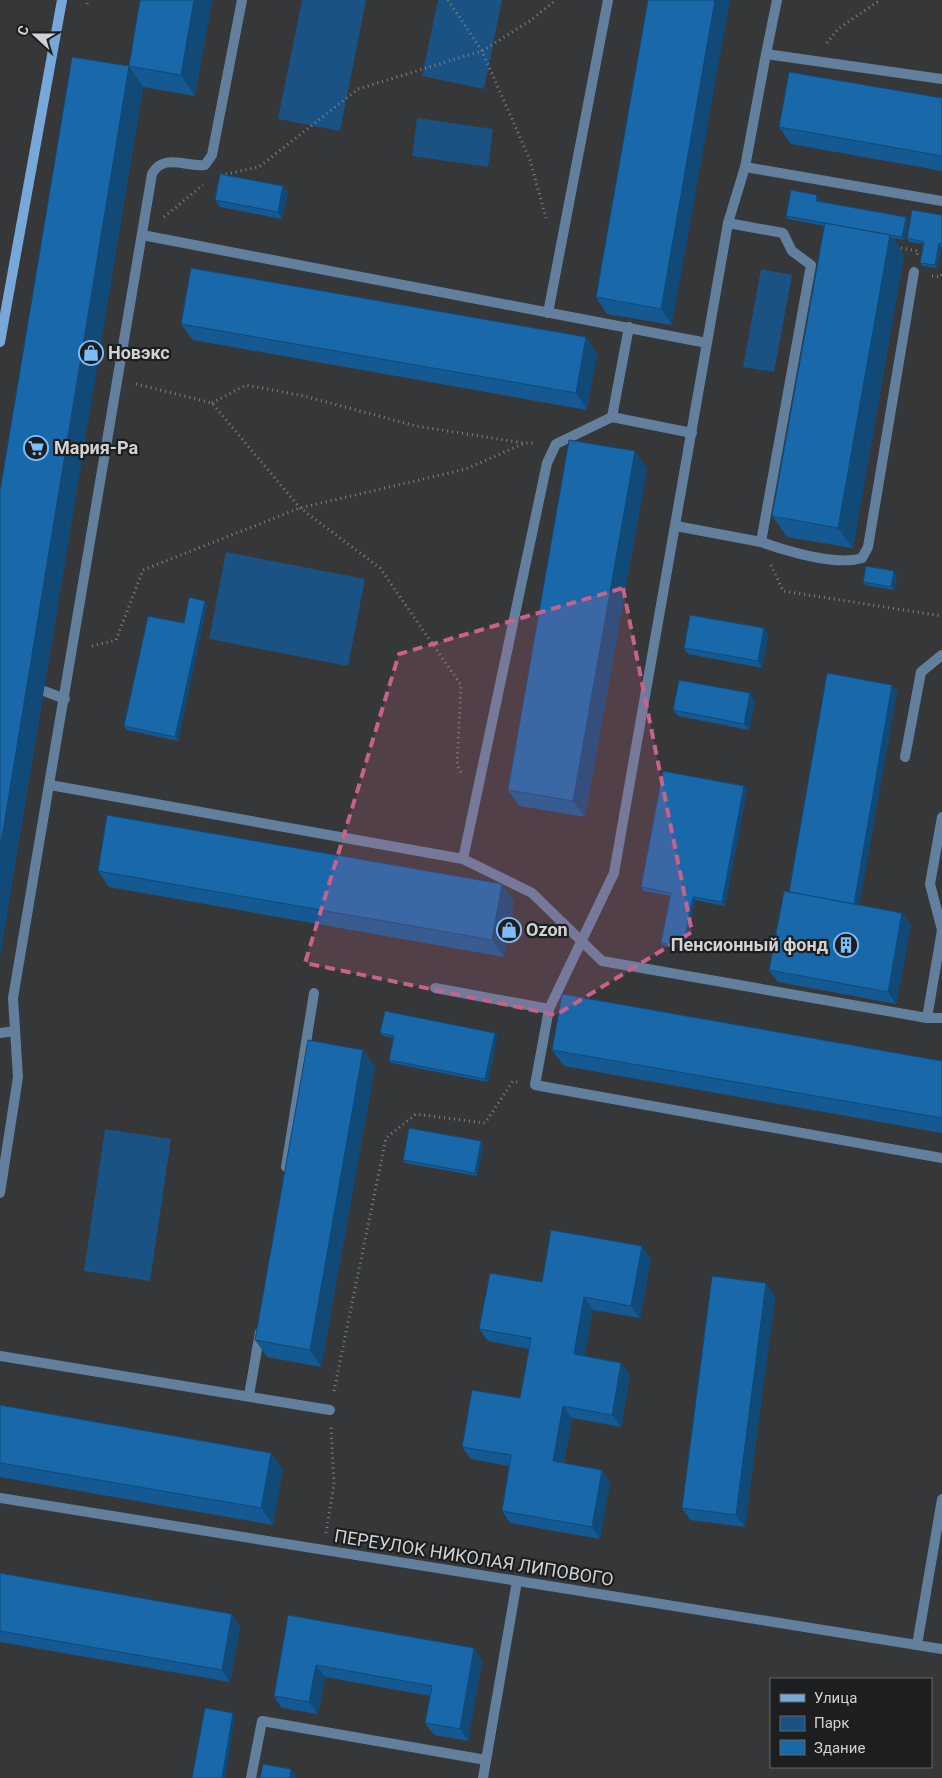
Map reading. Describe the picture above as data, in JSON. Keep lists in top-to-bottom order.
{
  "streets": {
    "street": ["ПЕРЕУЛОК НИКОЛАЯ ЛИПОВОГО"]
  },
  "places": {
    "shop": ["Новэкс", "Ozon"],
    "supermarket": ["Мария-Ра"],
    "building": ["Пенсионный фонд"]
  },
  "legend": ["Улица", "Парк", "Здание"],
  "north": "left"
}
